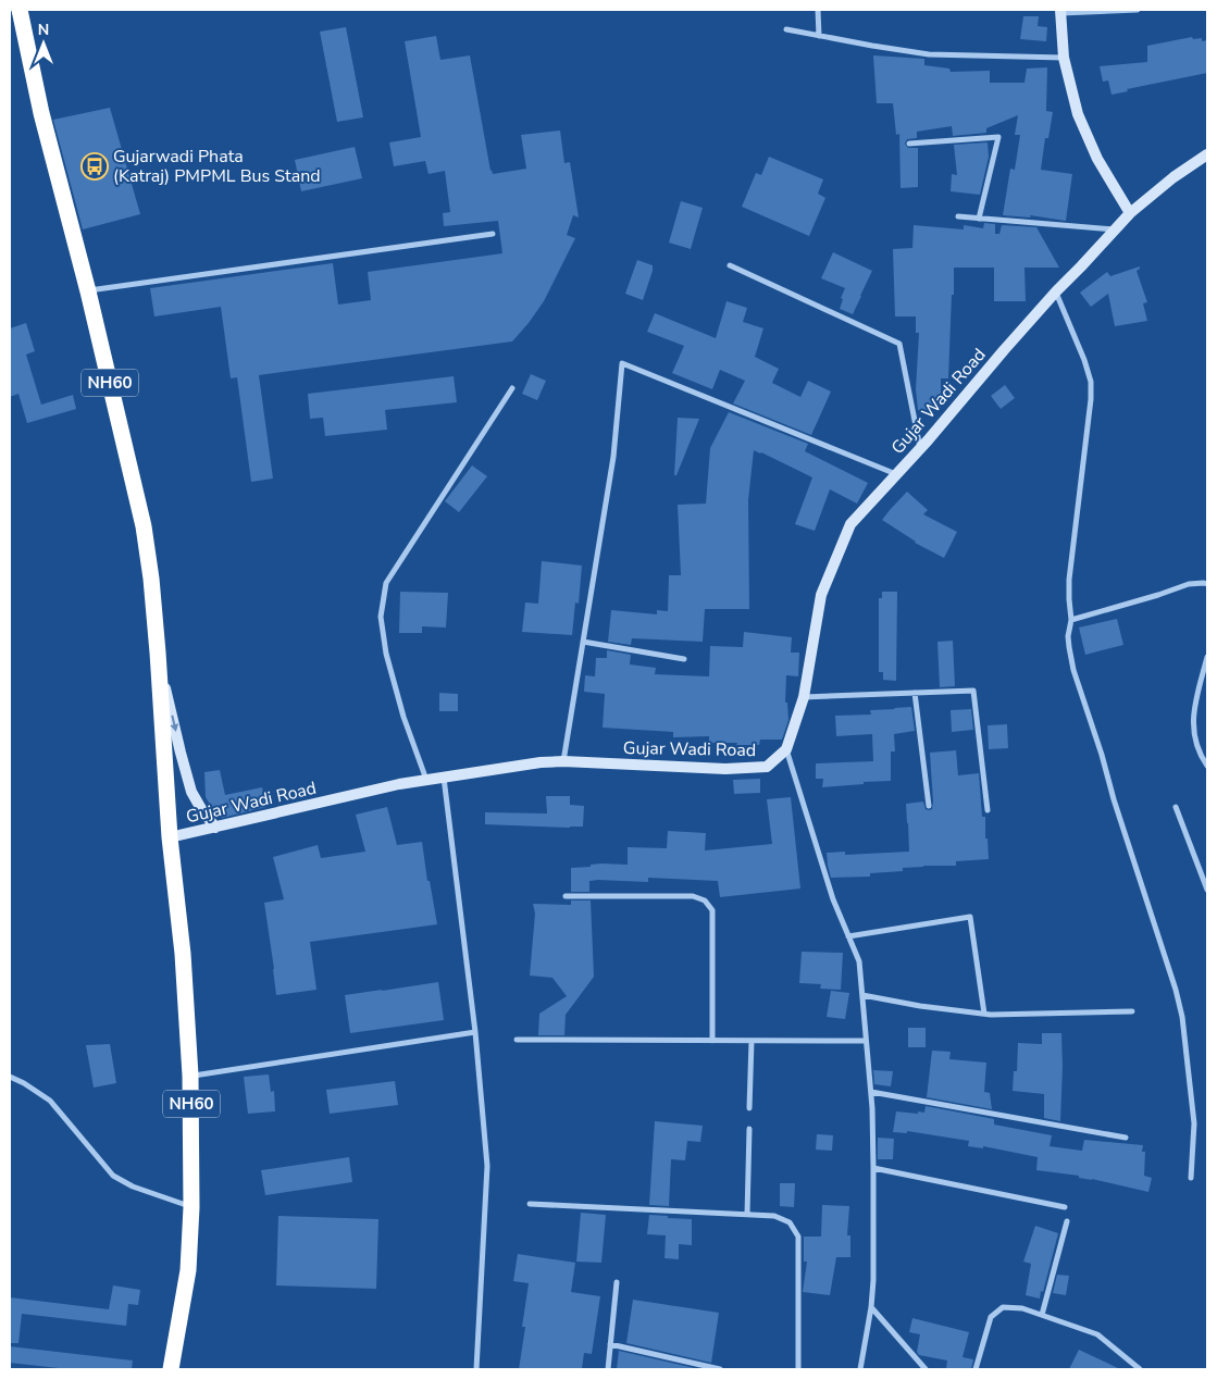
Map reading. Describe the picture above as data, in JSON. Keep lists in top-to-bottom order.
{
  "streets": {
    "highway": ["NH60"],
    "street": ["Gujar Wadi Road"]
  },
  "crossings": [
    ["NH60", "Gujar Wadi Road"]
  ],
  "places": {
    "bus stop": ["Gujarwadi Phata (Katraj) PMPML Bus Stand"]
  },
  "north": "top"
}
